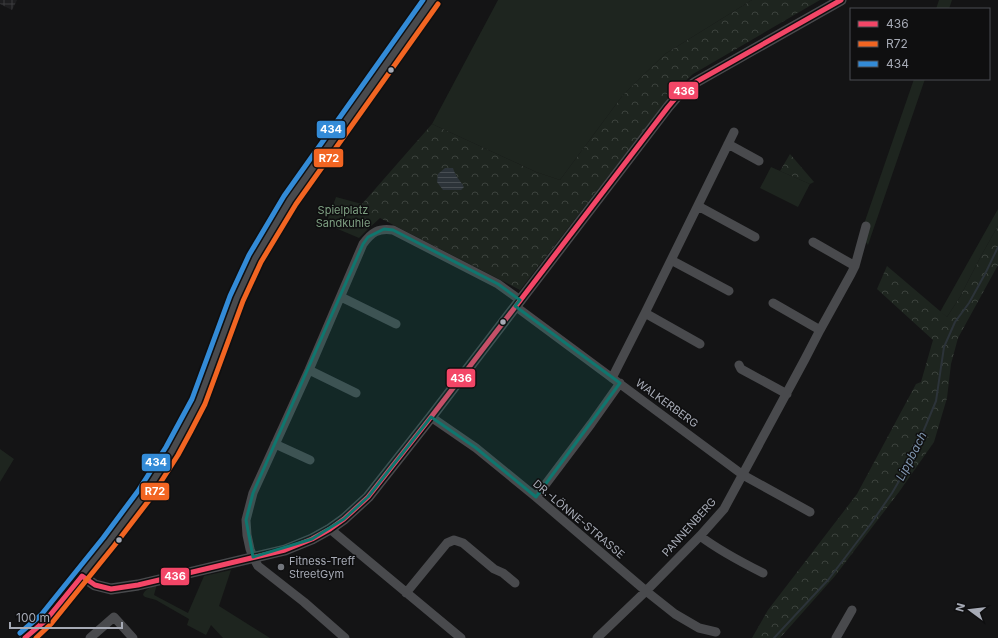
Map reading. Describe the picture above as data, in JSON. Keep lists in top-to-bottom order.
{
  "streets": {
    "street": ["WALKERBERG", "DR.-LÖNNE-STRASSE", "PANNENBERG"]
  },
  "crossings": [
    ["WALKERBERG", "PANNENBERG"],
    ["DR.-LÖNNE-STRASSE", "PANNENBERG"]
  ],
  "water": ["Lippbach"],
  "parks": ["Spielplatz Sandkuhle"],
  "places": ["Fitness-Treff StreetGym"],
  "lines": ["transit line 436", "transit line 434", "transit line R72"],
  "legend": ["436", "R72", "434"],
  "scale_bar": "100 m",
  "north": "left"
}
